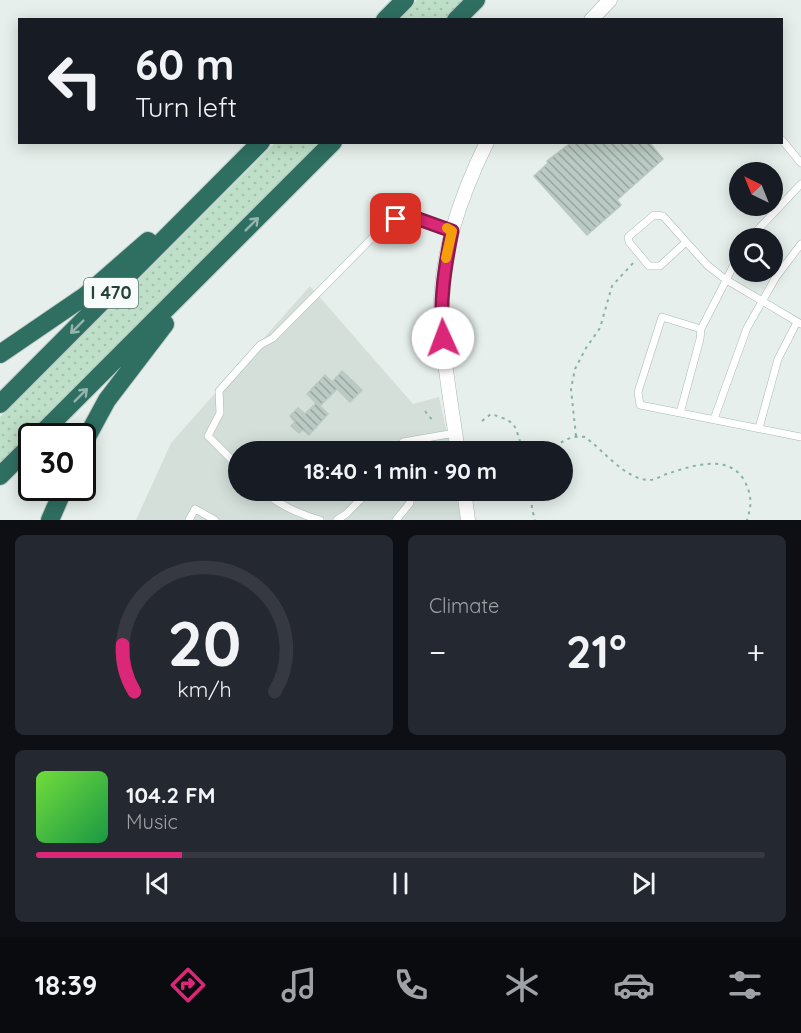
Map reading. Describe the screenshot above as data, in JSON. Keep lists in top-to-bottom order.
{
  "streets": {
    "highway": ["I 470"]
  },
  "north": "top left",
  "page": {
    "turn": ["60 m", "Turn left"],
    "limit": "30",
    "trip": "18:40 · 1 min · 90 m",
    "tile": "Climate",
    "heat": ["−", "21°", "+"],
    "song": ["104.2 FM", "Music"],
    "tabs": "18:39",
    "gauge": ["20", "km/h"]
  }
}
